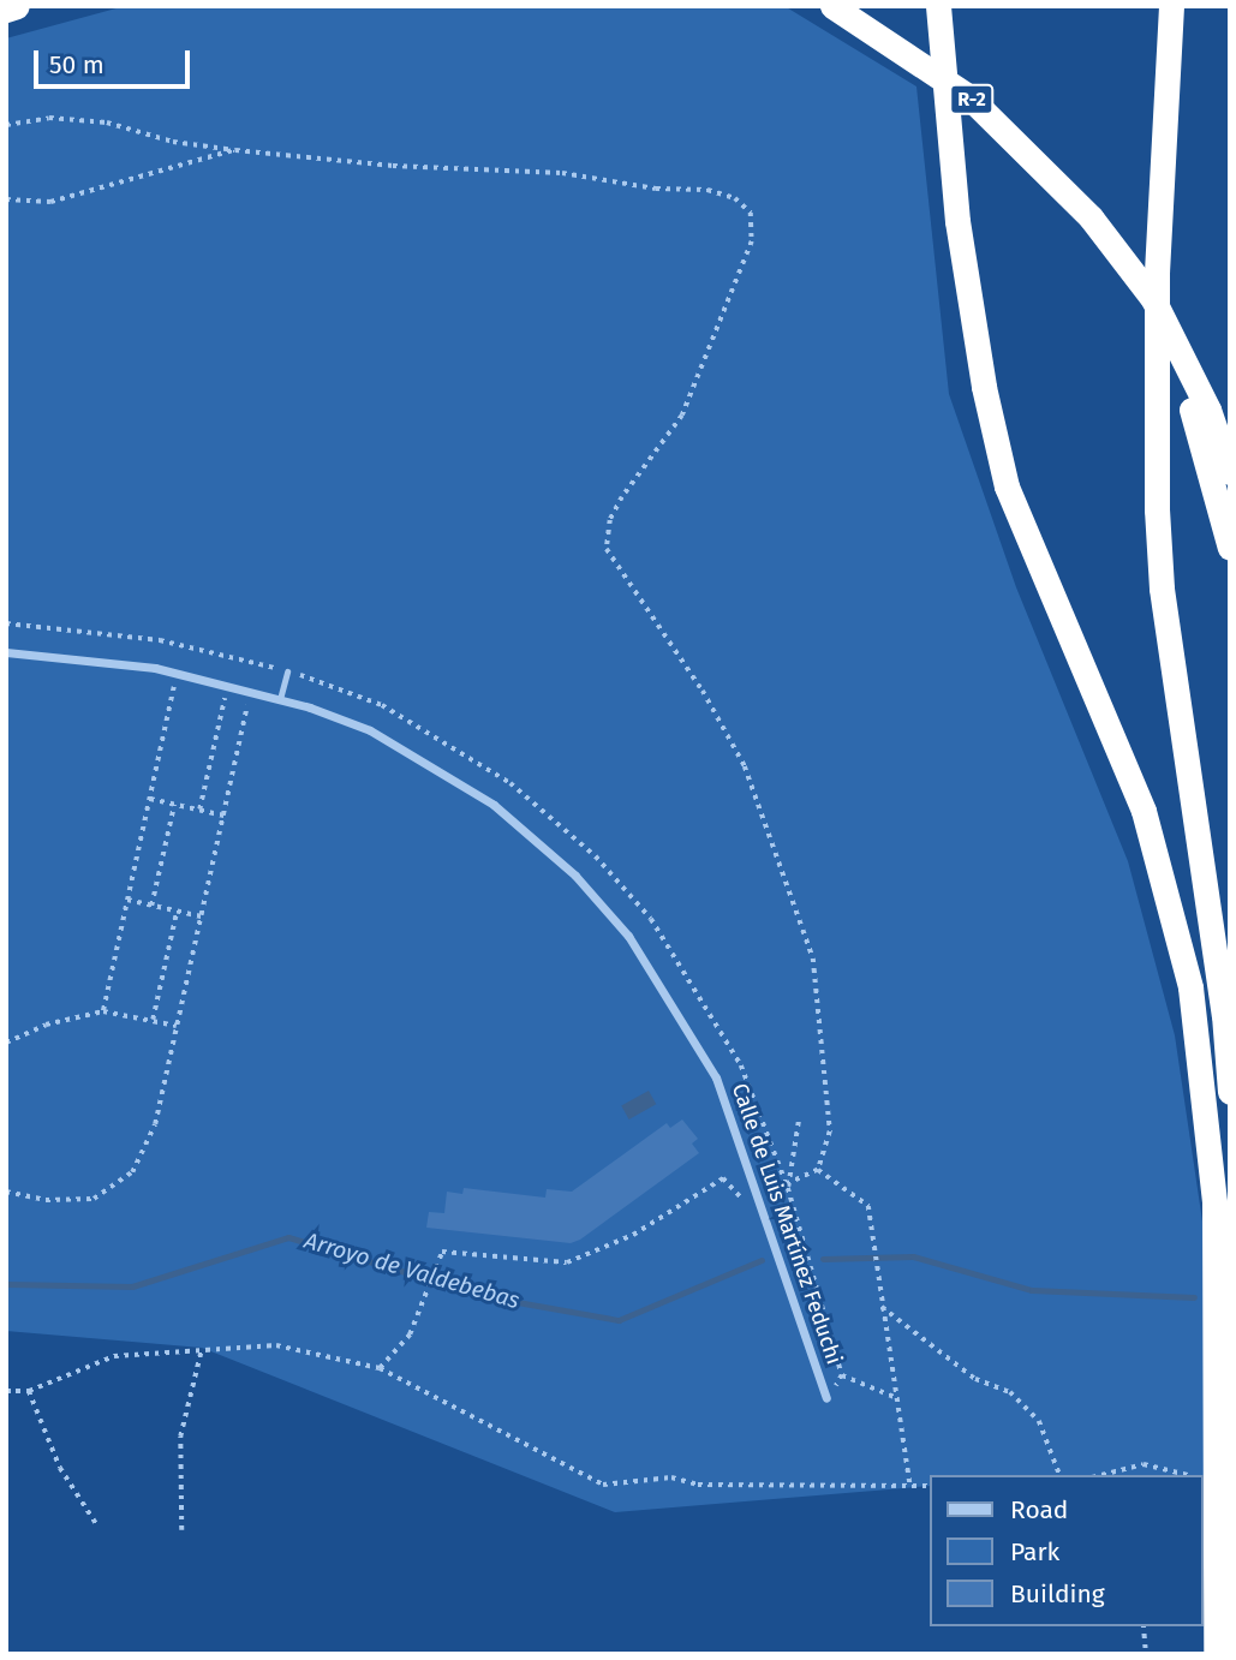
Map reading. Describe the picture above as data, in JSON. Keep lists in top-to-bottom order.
{
  "streets": {
    "highway": ["R-2"],
    "street": ["Calle de Luis Martínez Feduchi"]
  },
  "water": ["Arroyo de Valdebebas"],
  "legend": ["Road", "Park", "Building"],
  "scale_bar": "50 m"
}
